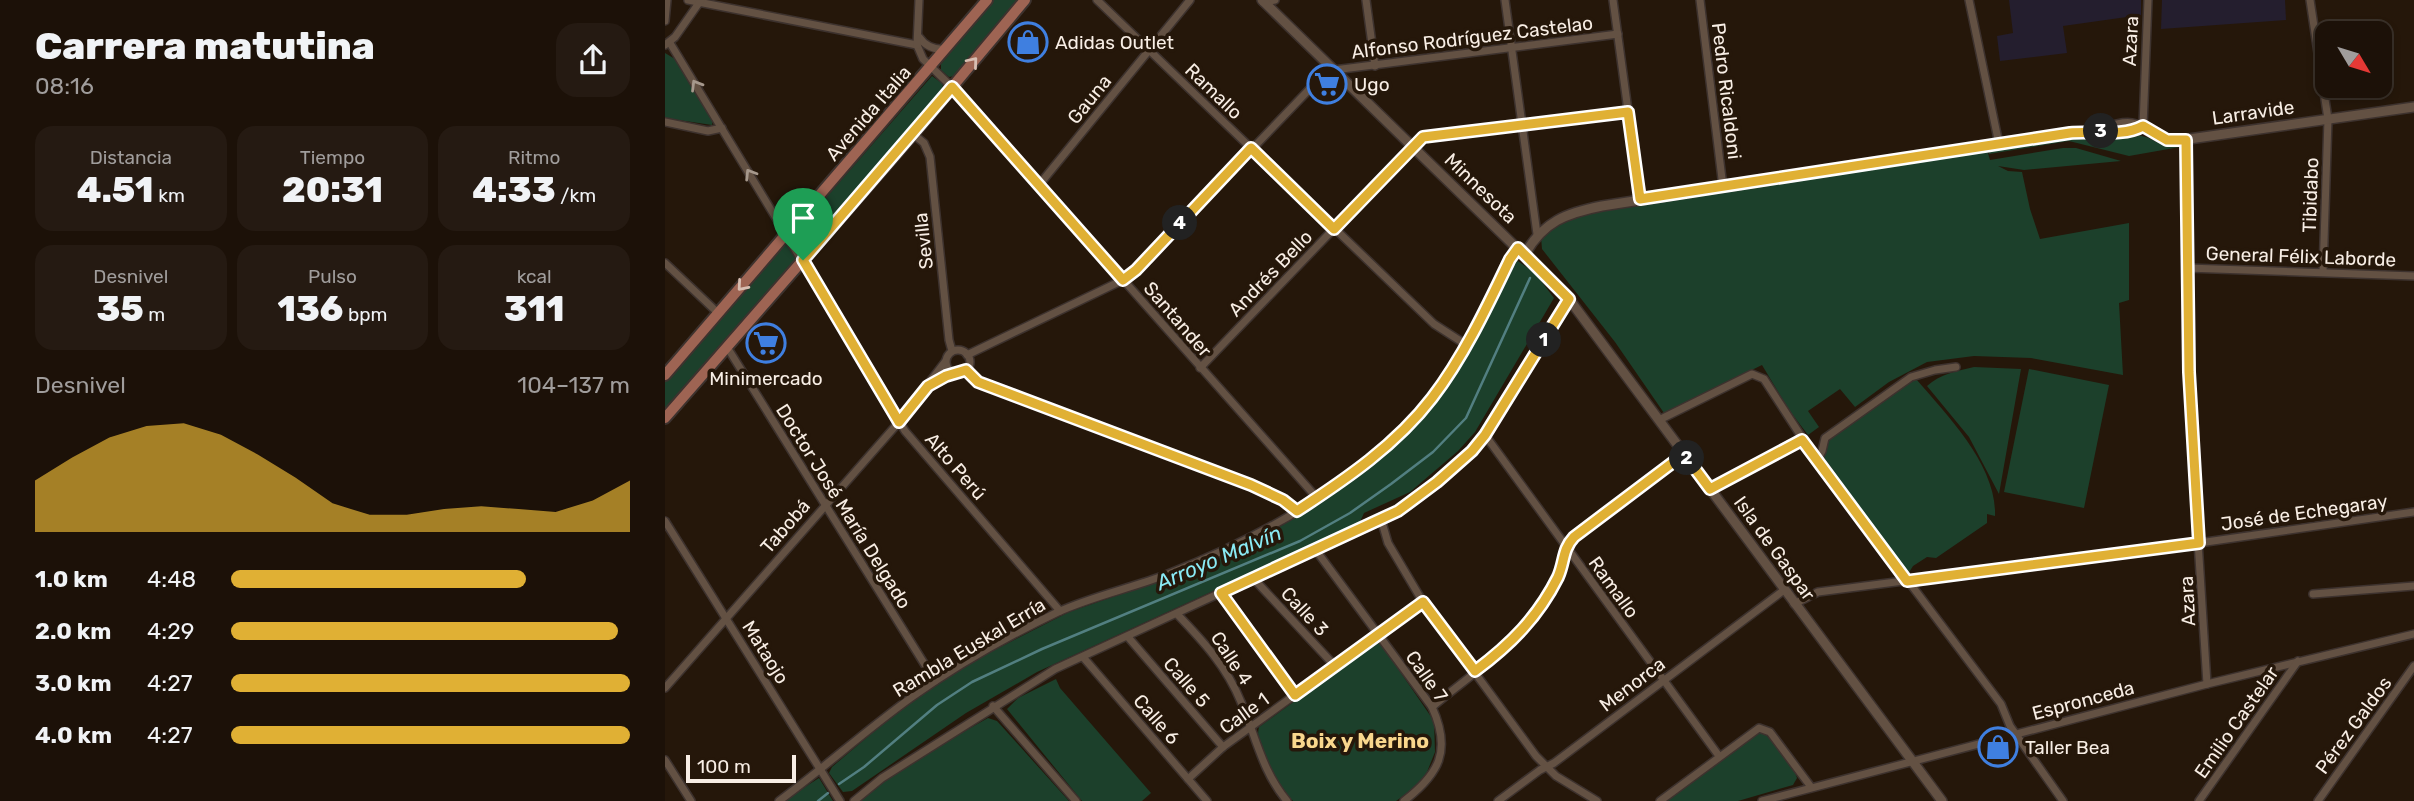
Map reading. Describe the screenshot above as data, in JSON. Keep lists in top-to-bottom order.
{
  "streets": {
    "main road": ["Avenida Italia"],
    "street": [
      "Alfonso Rodríguez Castelao",
      "Azara",
      "Ramallo",
      "Pedro Ricaldoni",
      "Gauna",
      "Larravide",
      "Minnesota",
      "Tibidabo",
      "Sevilla",
      "General Félix Laborde",
      "Andrés Bello",
      "Santander",
      "Alto Perú",
      "Doctor José María Delgado",
      "José de Echegaray",
      "Tabobá",
      "Isla de Gaspar",
      "Calle 3",
      "Rambla Euskal Erría",
      "Mataojo",
      "Calle 4",
      "Calle 7",
      "Calle 5",
      "Menorca",
      "Espronceda",
      "Calle 1",
      "Calle 6",
      "Emilio Castelar",
      "Pérez Galdos"
    ]
  },
  "crossings": [
    ["Alfonso Rodríguez Castelao", "Ramallo"],
    ["Alfonso Rodríguez Castelao", "Minnesota"],
    ["Alfonso Rodríguez Castelao", "Santander"],
    ["Azara", "Larravide"],
    ["Azara", "General Félix Laborde"],
    ["Azara", "José de Echegaray"],
    ["Azara", "Espronceda"],
    ["Ramallo", "Gauna"],
    ["Ramallo", "Andrés Bello"],
    ["Ramallo", "Rambla Euskal Erría"],
    ["Ramallo", "Menorca"],
    ["Pedro Ricaldoni", "Larravide"],
    ["Gauna", "Santander"],
    ["Larravide", "Minnesota"],
    ["Larravide", "Tibidabo"],
    ["Larravide", "Isla de Gaspar"],
    ["Larravide", "Rambla Euskal Erría"],
    ["Avenida Italia", "Santander"],
    ["Avenida Italia", "Alto Perú"],
    ["Minnesota", "Andrés Bello"],
    ["Minnesota", "Isla de Gaspar"],
    ["Minnesota", "Rambla Euskal Erría"],
    ["Tibidabo", "General Félix Laborde"],
    ["Sevilla", "Tabobá"],
    ["Andrés Bello", "Santander"],
    ["Santander", "Rambla Euskal Erría"],
    ["Alto Perú", "Tabobá"],
    ["Alto Perú", "Rambla Euskal Erría"],
    ["Doctor José María Delgado", "Tabobá"],
    ["Doctor José María Delgado", "Rambla Euskal Erría"],
    ["Tabobá", "Mataojo"],
    ["Isla de Gaspar", "Rambla Euskal Erría"],
    ["Isla de Gaspar", "Menorca"],
    ["Isla de Gaspar", "Espronceda"],
    ["Calle 3", "Calle 1"],
    ["Rambla Euskal Erría", "Mataojo"],
    ["Calle 4", "Calle 1"],
    ["Calle 7", "Calle 1"],
    ["Calle 5", "Calle 1"],
    ["Espronceda", "Emilio Castelar"],
    ["Calle 1", "Calle 6"]
  ],
  "districts": ["Boix y Merino"],
  "water": ["Arroyo Malvín"],
  "places": {
    "shop": ["Adidas Outlet", "Taller Bea"],
    "supermarket": ["Ugo", "Minimercado"]
  },
  "scale_bar": "100 m",
  "north": "bottom right",
  "page": {
    "heading": ["Carrera matutina", "08:16"],
    "pins": [
      "3",
      "4",
      "1",
      "2"
    ],
    "stats": [
      ["Distancia", "4.51 km"],
      ["Tiempo", "20:31"],
      ["Ritmo", "4:33 /km"],
      ["Desnivel", "35 m"],
      ["Pulso", "136 bpm"],
      ["kcal", "311"]
    ],
    "chart": ["Desnivel", "104–137 m"],
    "list": [
      {
        "name": "1.0 km",
        "note": "4:48"
      },
      {
        "name": "2.0 km",
        "note": "4:29"
      },
      {
        "name": "3.0 km",
        "note": "4:27"
      },
      {
        "name": "4.0 km",
        "note": "4:27"
      }
    ],
    "scale": "100 m"
  }
}
